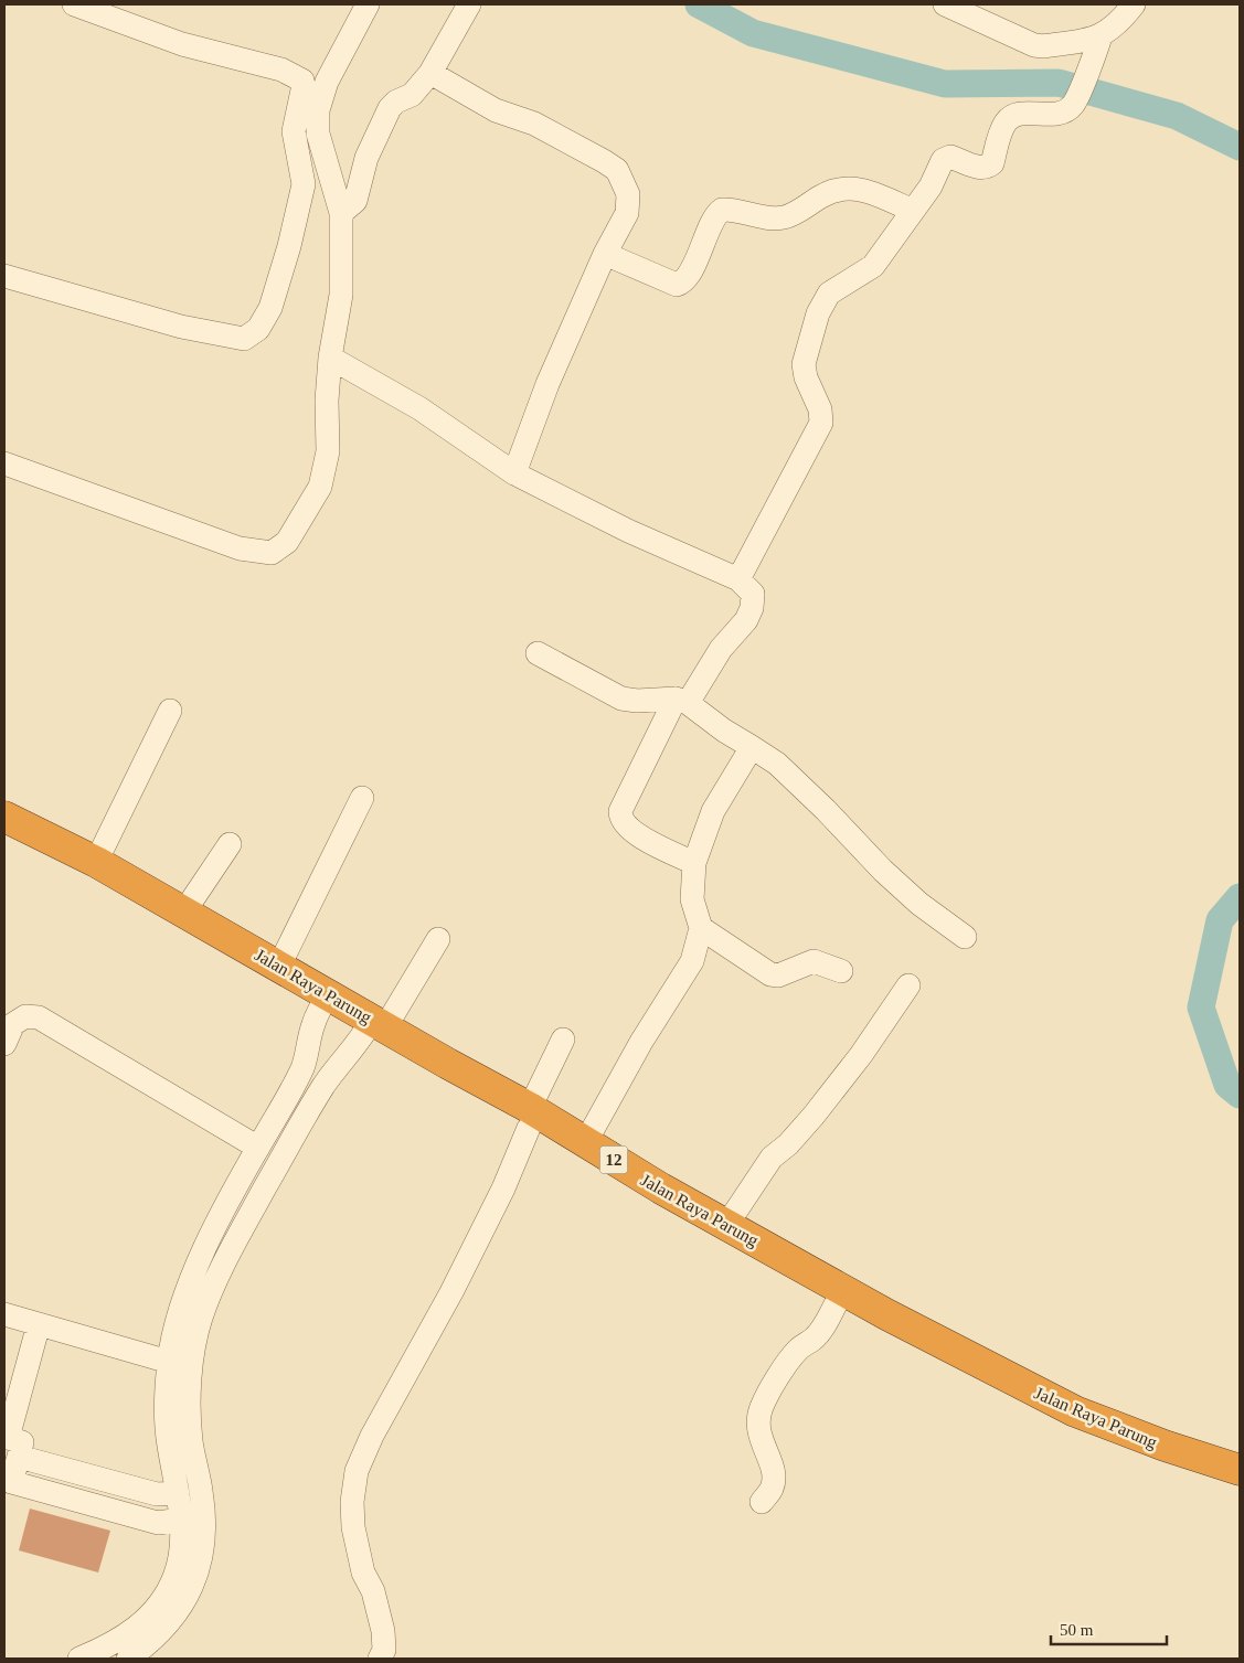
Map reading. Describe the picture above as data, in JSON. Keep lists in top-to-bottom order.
{
  "streets": {
    "highway": ["Jalan Raya Parung", "12"]
  },
  "scale_bar": "50 m"
}
